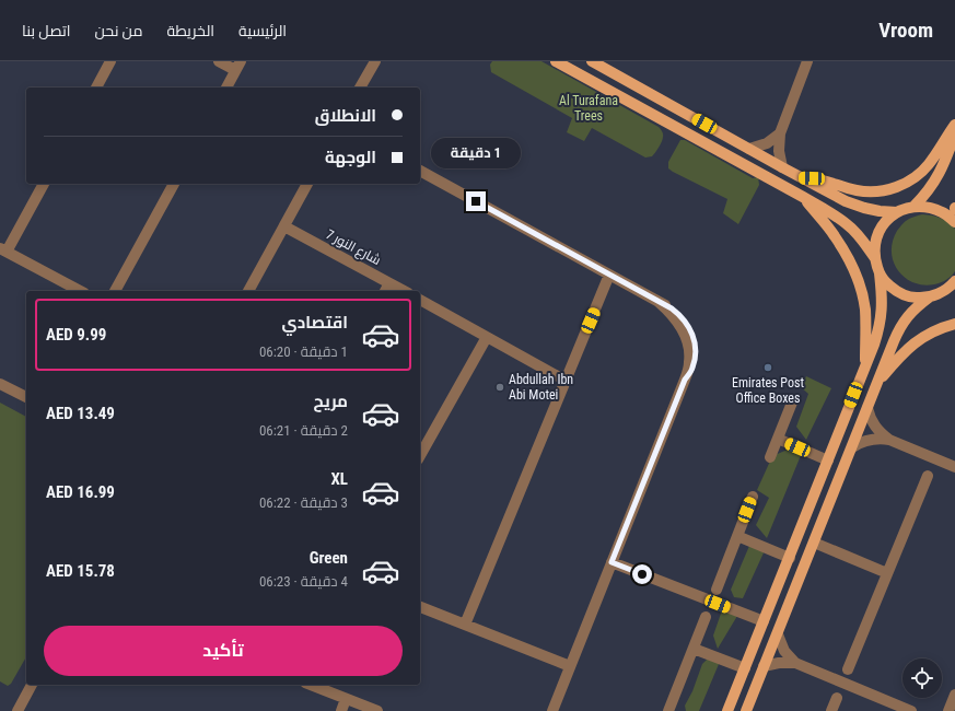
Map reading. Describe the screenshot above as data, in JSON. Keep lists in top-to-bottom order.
{
  "streets": {
    "street": ["شارع النور 7"]
  },
  "parks": ["Al Turafana Trees"],
  "places": ["Emirates Post Office Boxes", "Abdullah Ibn Abi Motei"],
  "page": {
    "header": "Vroom",
    "nav": [
      "الرئيسية",
      "الخريطة",
      "من نحن",
      "اتصل بنا"
    ],
    "banner": ["الانطلاق", "الوجهة"],
    "bubble": "1 دقيقة",
    "list": [
      {
        "name": "اقتصادي",
        "note": "1 دقيقة · 06:20",
        "value": "AED 9.99"
      },
      {
        "name": "مريح",
        "note": "2 دقيقة · 06:21",
        "value": "AED 13.49"
      },
      {
        "name": "XL",
        "note": "3 دقيقة · 06:22",
        "value": "AED 16.99"
      },
      {
        "name": "Green",
        "note": "4 دقيقة · 06:23",
        "value": "AED 15.78"
      }
    ],
    "buttons": "تأكيد"
  }
}
